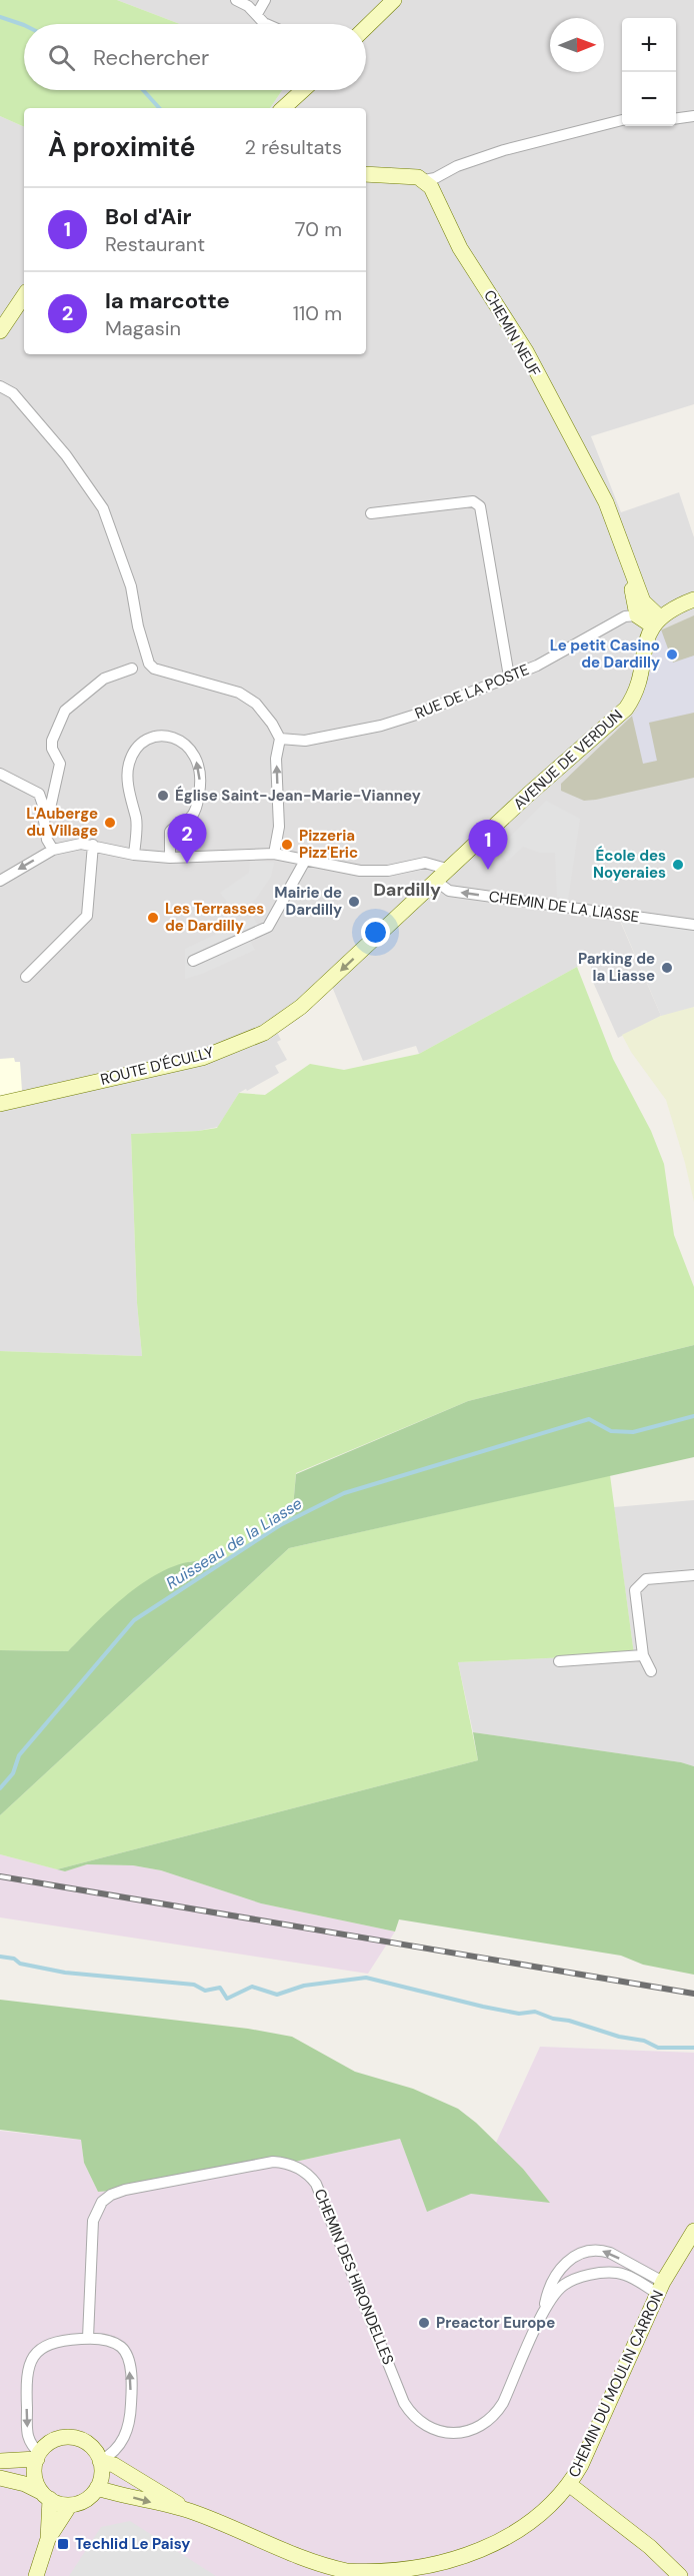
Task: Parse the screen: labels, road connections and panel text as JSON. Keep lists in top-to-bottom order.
{
  "streets": {
    "street": [
      "CHEMIN NEUF",
      "RUE DE LA POSTE",
      "AVENUE DE VERDUN",
      "CHEMIN DE LA LIASSE",
      "ROUTE D'ÉCULLY",
      "CHEMIN DES HIRONDELLES",
      "CHEMIN DU MOULIN CARRON"
    ]
  },
  "crossings": [
    ["CHEMIN NEUF", "RUE DE LA POSTE"],
    ["CHEMIN NEUF", "AVENUE DE VERDUN"],
    ["AVENUE DE VERDUN", "CHEMIN DE LA LIASSE"],
    ["AVENUE DE VERDUN", "ROUTE D'ÉCULLY"],
    ["CHEMIN DE LA LIASSE", "ROUTE D'ÉCULLY"],
    ["CHEMIN DES HIRONDELLES", "CHEMIN DU MOULIN CARRON"]
  ],
  "one_way": ["CHEMIN DE LA LIASSE"],
  "districts": ["Dardilly"],
  "water": ["Ruisseau de la Liasse"],
  "places": {
    "other": [
      "Le petit Casino de Dardilly",
      "Église Saint-Jean-Marie-Vianney",
      "L'Auberge du Village",
      "Pizzeria Pizz'Eric",
      "École des Noyeraies",
      "Mairie de Dardilly",
      "Les Terrasses de Dardilly",
      "Parking de la Liasse",
      "Preactor Europe"
    ],
    "transit": ["Techlid Le Paisy"]
  },
  "north": "right",
  "page": {
    "map_buttons": ["+", "−"],
    "search": "Rechercher",
    "heading": ["À proximité", "2 résultats"],
    "list": [
      {
        "mark": "1",
        "name": "Bol d'Air",
        "note": "Restaurant",
        "value": "70 m"
      },
      {
        "mark": "2",
        "name": "la marcotte",
        "note": "Magasin",
        "value": "110 m"
      }
    ],
    "pins": ["2", "1"]
  }
}
